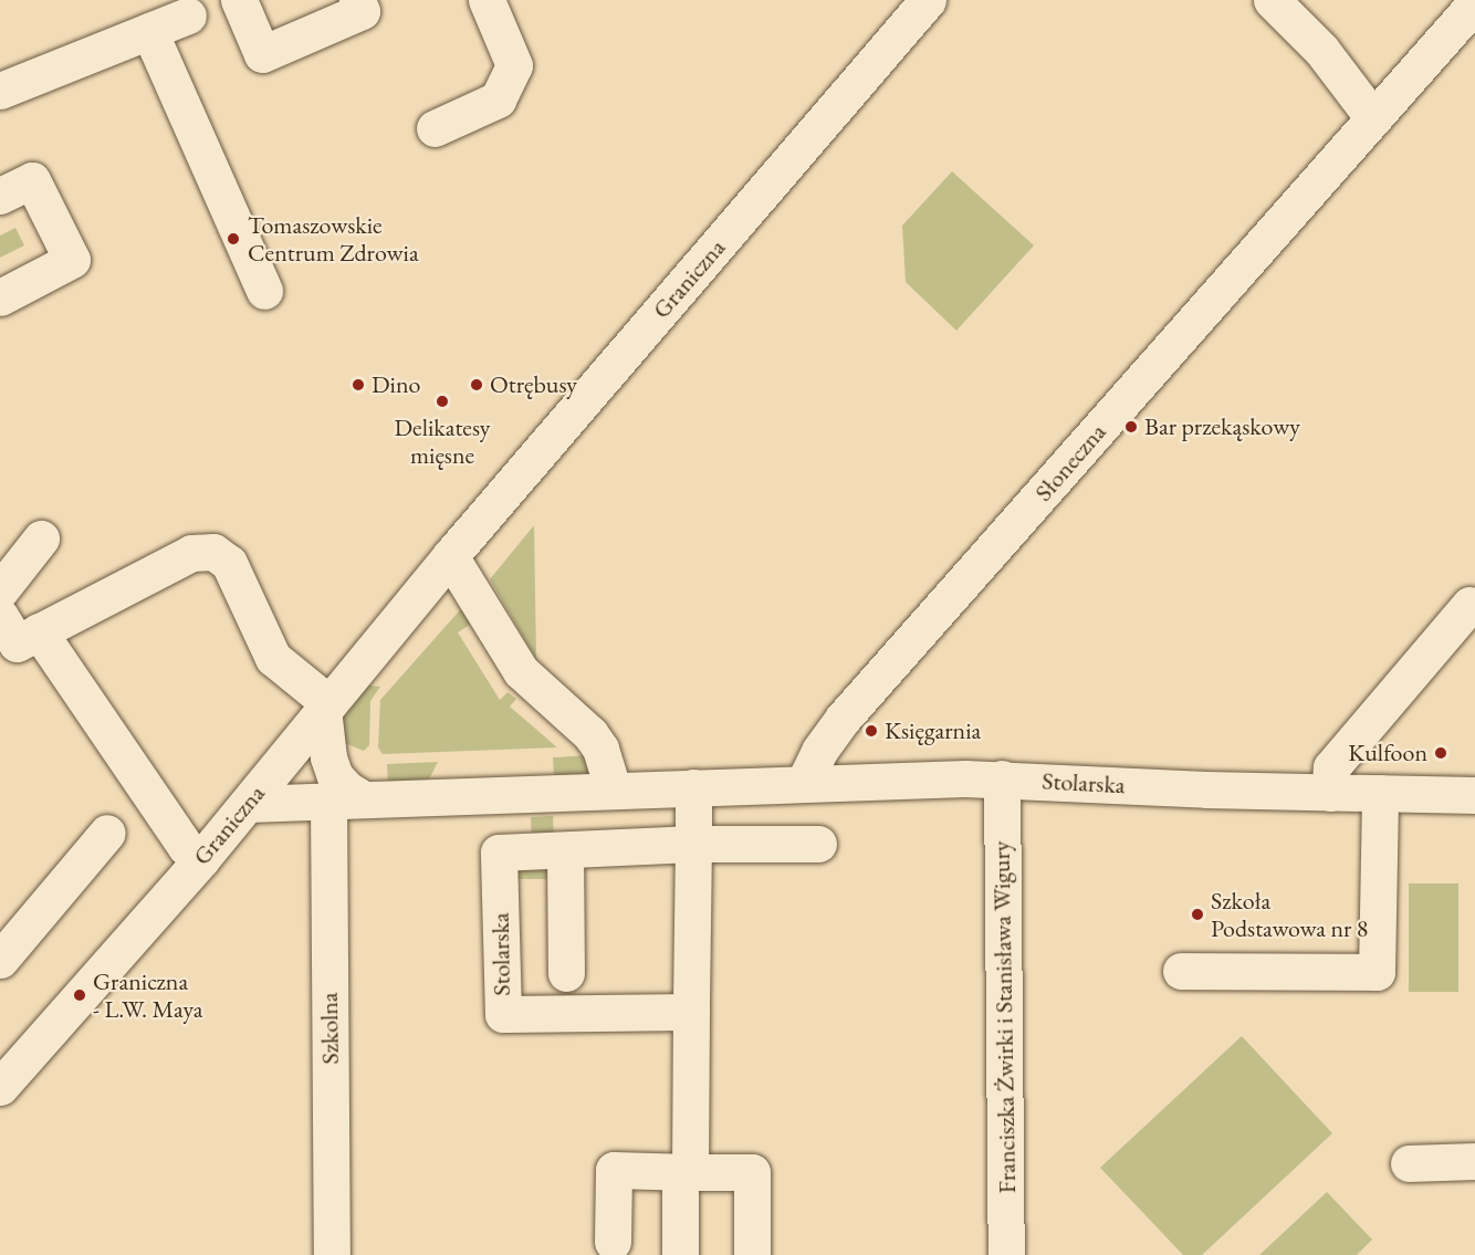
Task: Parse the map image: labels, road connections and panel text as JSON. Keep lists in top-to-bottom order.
{
  "streets": {
    "street": [
      "Graniczna",
      "Słoneczna",
      "Stolarska",
      "Franciszka Żwirki i Stanisława Wigury",
      "Szkolna"
    ]
  },
  "crossings": [
    ["Graniczna", "Stolarska"],
    ["Słoneczna", "Stolarska"],
    ["Stolarska", "Franciszka Żwirki i Stanisława Wigury"],
    ["Stolarska", "Szkolna"]
  ],
  "places": [
    "Tomaszowskie Centrum Zdrowia",
    "Dino",
    "Otrębusy",
    "Delikatesy mięsne",
    "Bar przekąskowy",
    "Księgarnia",
    "Kulfoon",
    "Szkoła Podstawowa nr 8",
    "Graniczna - L.W. Maya"
  ]
}
